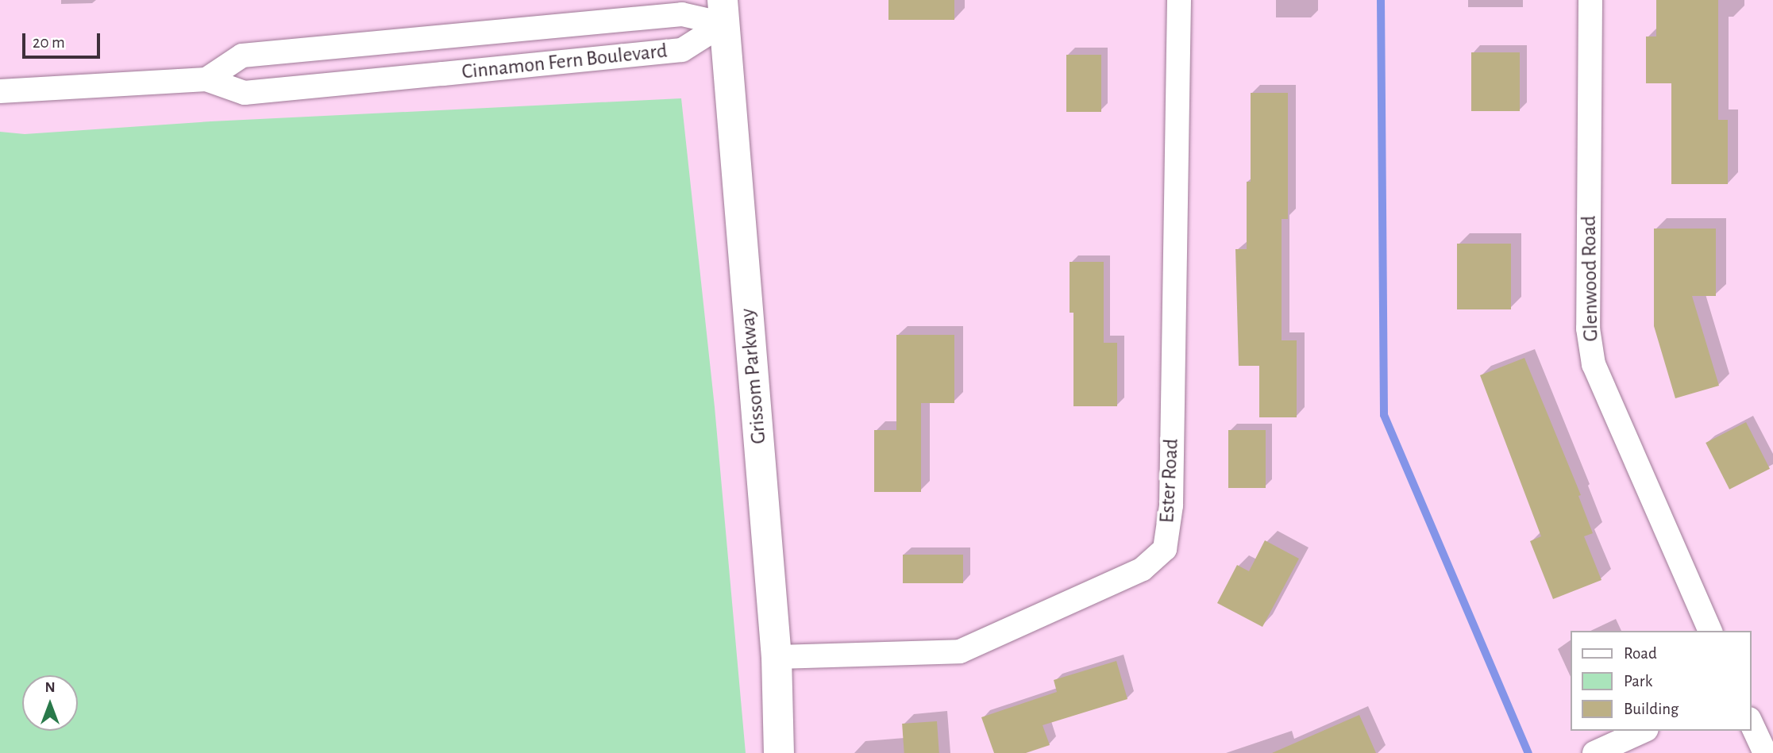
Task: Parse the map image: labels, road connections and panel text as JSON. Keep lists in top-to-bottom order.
{
  "streets": {
    "main road": ["Grissom Parkway"],
    "street": ["Cinnamon Fern Boulevard", "Glenwood Road", "Ester Road"]
  },
  "crossings": [
    ["Cinnamon Fern Boulevard", "Grissom Parkway"],
    ["Grissom Parkway", "Ester Road"]
  ],
  "legend": ["Road", "Park", "Building"],
  "scale_bar": "20 m",
  "north": "top"
}
